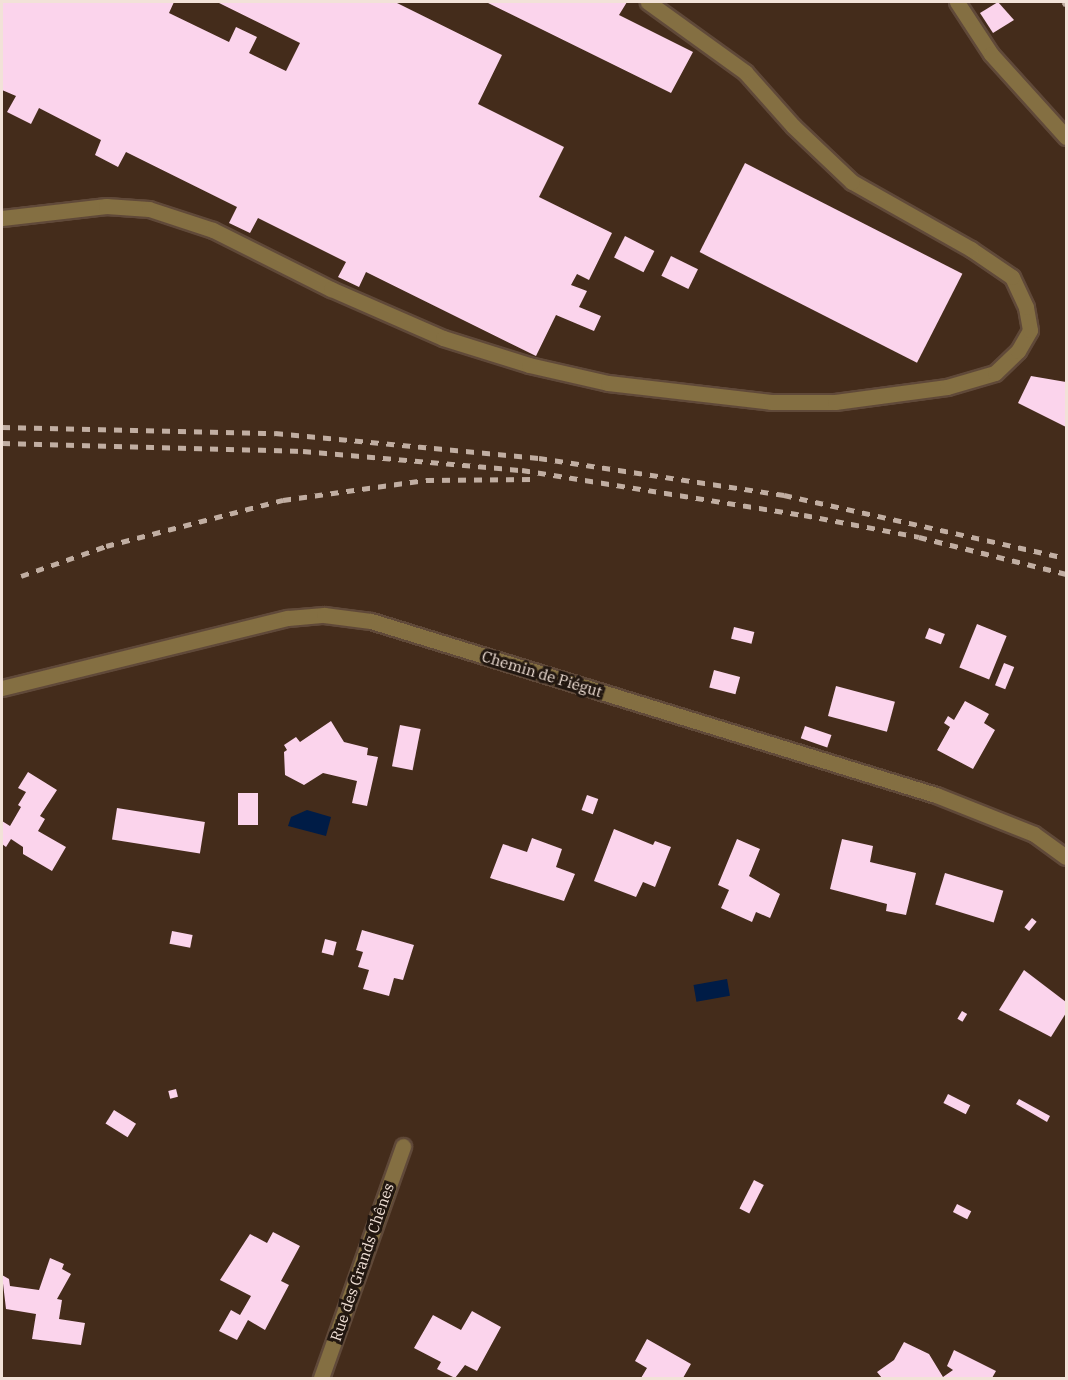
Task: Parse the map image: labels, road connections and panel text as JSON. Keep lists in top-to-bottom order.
{
  "streets": {
    "street": ["Chemin de Piégut", "Rue des Grands Chênes"]
  }
}
